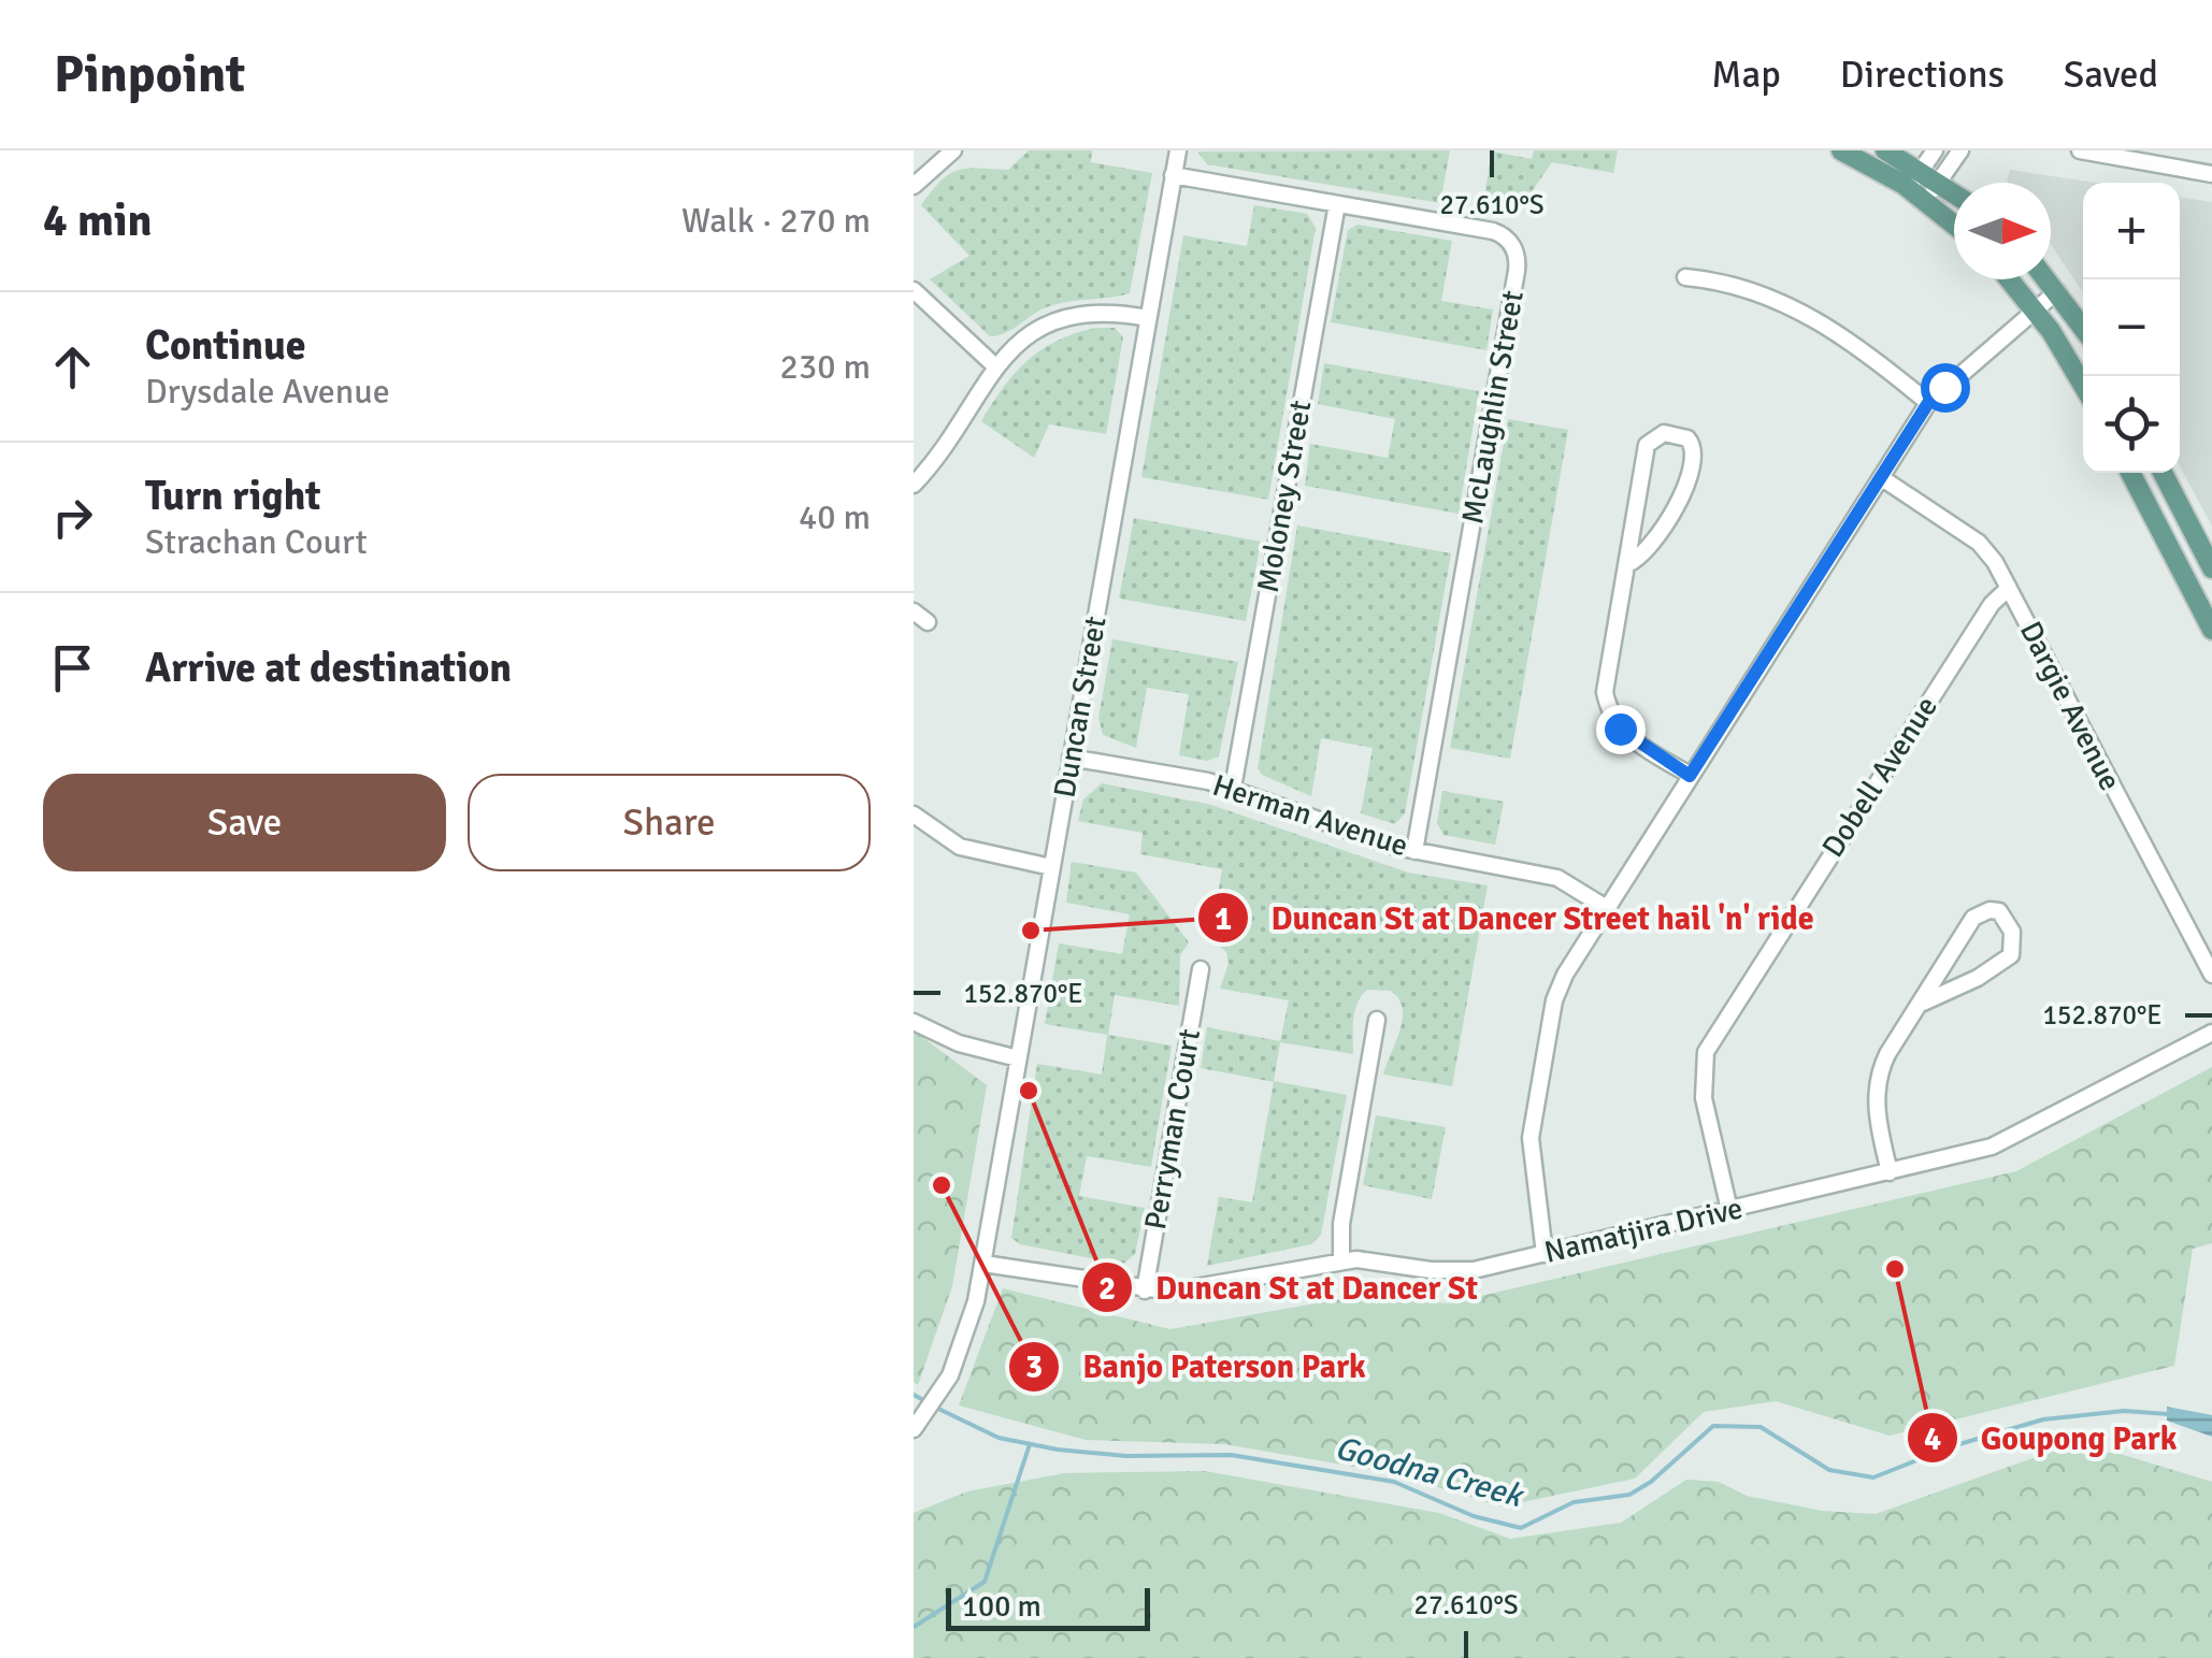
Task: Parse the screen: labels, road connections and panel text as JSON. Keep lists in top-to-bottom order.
{
  "streets": {
    "street": [
      "McLaughlin Street",
      "Moloney Street",
      "Dargie Avenue",
      "Duncan Street",
      "Dobell Avenue",
      "Herman Avenue",
      "Perryman Court",
      "Namatjira Drive"
    ]
  },
  "crossings": [
    ["McLaughlin Street", "Moloney Street"],
    ["McLaughlin Street", "Duncan Street"],
    ["McLaughlin Street", "Herman Avenue"],
    ["Moloney Street", "Herman Avenue"],
    ["Dargie Avenue", "Dobell Avenue"],
    ["Duncan Street", "Herman Avenue"],
    ["Duncan Street", "Namatjira Drive"],
    ["Dobell Avenue", "Namatjira Drive"],
    ["Perryman Court", "Namatjira Drive"]
  ],
  "water": ["Goodna Creek"],
  "places": [
    "Duncan St at Dancer Street hail 'n' ride",
    "Duncan St at Dancer St",
    "Banjo Paterson Park",
    "Goupong Park"
  ],
  "scale_bar": "100 m",
  "north": "right",
  "page": {
    "header": "Pinpoint",
    "nav": ["Map", "Directions", "Saved"],
    "heading": ["4 min", "Walk · 270 m"],
    "map_buttons": ["+", "−"],
    "list": [
      ["Continue", "Drysdale Avenue", "230 m"],
      ["Turn right", "Strachan Court", "40 m"],
      "Arrive at destination"
    ],
    "buttons": ["Save", "Share"],
    "scale": "100 m"
  },
  "coordinates": ["27.610°S", "152.870°E"]
}
